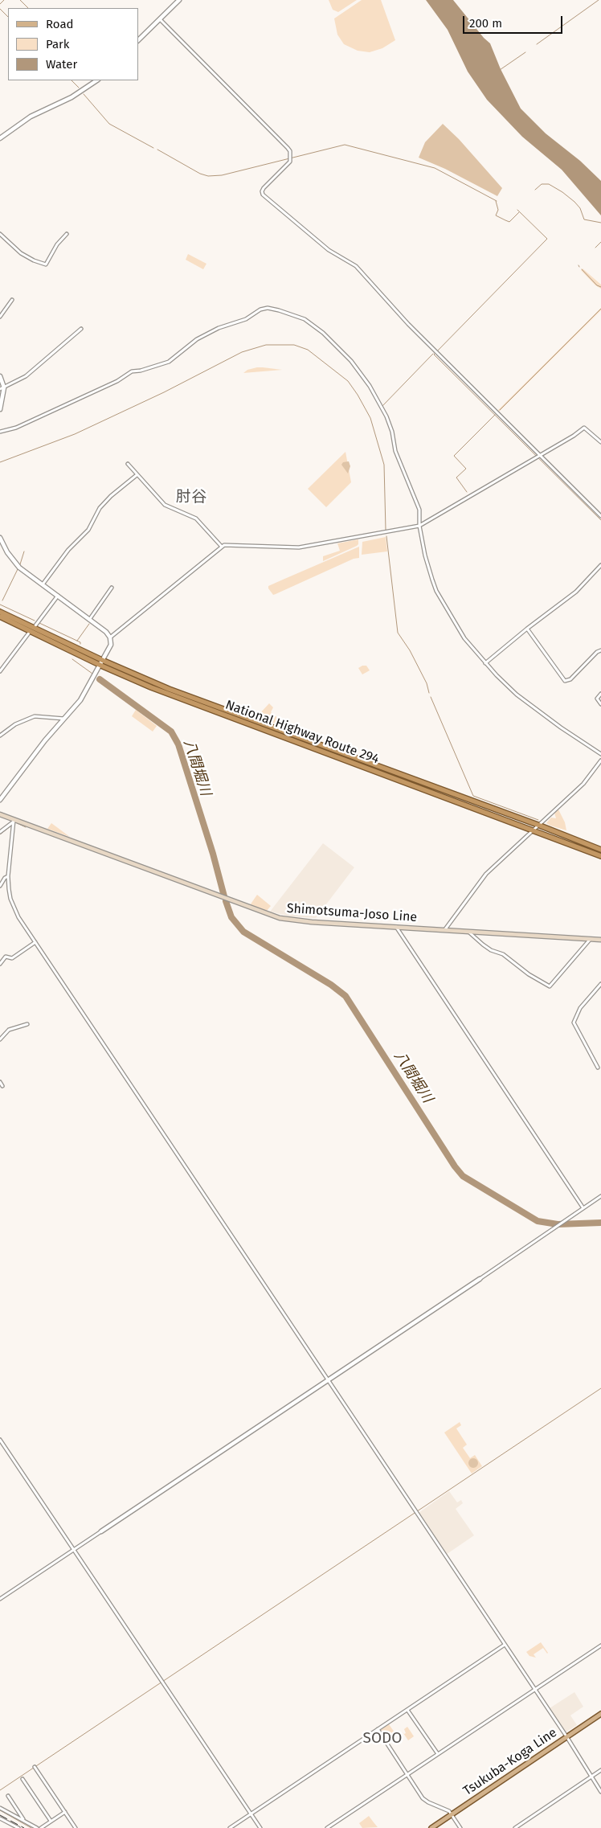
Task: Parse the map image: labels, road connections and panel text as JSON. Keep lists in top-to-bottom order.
{
  "streets": {
    "highway": ["National Highway Route 294"],
    "main road": ["Shimotsuma-Joso Line", "Tsukuba-Koga Line"]
  },
  "districts": ["肘谷", "SODO"],
  "water": ["八間堀川"],
  "legend": ["Road", "Park", "Water"],
  "scale_bar": "200 m"
}
